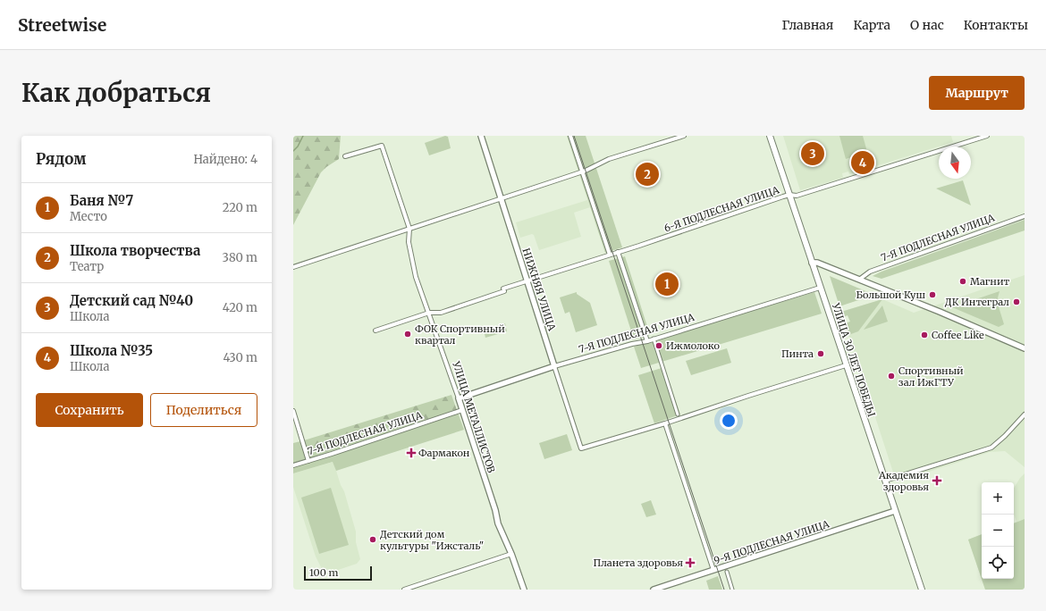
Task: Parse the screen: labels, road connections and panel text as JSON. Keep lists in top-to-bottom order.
{
  "streets": {
    "main road": ["УЛИЦА 30 ЛЕТ ПОБЕДЫ"],
    "street": [
      "6-Я ПОДЛЕСНАЯ УЛИЦА",
      "7-Я ПОДЛЕСНАЯ УЛИЦА",
      "НИЖНЯЯ УЛИЦА",
      "УЛИЦА МЕТАЛЛИСТОВ",
      "9-Я ПОДЛЕСНАЯ УЛИЦА"
    ]
  },
  "crossings": [
    ["6-Я ПОДЛЕСНАЯ УЛИЦА", "НИЖНЯЯ УЛИЦА"],
    ["6-Я ПОДЛЕСНАЯ УЛИЦА", "УЛИЦА 30 ЛЕТ ПОБЕДЫ"],
    ["6-Я ПОДЛЕСНАЯ УЛИЦА", "УЛИЦА МЕТАЛЛИСТОВ"],
    ["7-Я ПОДЛЕСНАЯ УЛИЦА", "НИЖНЯЯ УЛИЦА"],
    ["7-Я ПОДЛЕСНАЯ УЛИЦА", "УЛИЦА 30 ЛЕТ ПОБЕДЫ"],
    ["7-Я ПОДЛЕСНАЯ УЛИЦА", "УЛИЦА МЕТАЛЛИСТОВ"],
    ["УЛИЦА 30 ЛЕТ ПОБЕДЫ", "9-Я ПОДЛЕСНАЯ УЛИЦА"]
  ],
  "places": {
    "other": [
      "Магнит",
      "Большой Куш",
      "ДК Интеграл",
      "ФОК Спортивный квартал",
      "Coffee Like",
      "Ижмолоко",
      "Пинта",
      "Спортивный зал ИжГТУ",
      "Детский дом культуры \"Ижсталь\""
    ],
    "health": ["Фармакон", "Академия здоровья", "Планета здоровья"]
  },
  "scale_bar": "100 m",
  "north": "bottom",
  "page": {
    "header": "Streetwise",
    "nav": [
      "Главная",
      "Карта",
      "О нас",
      "Контакты"
    ],
    "buttons": [
      "Маршрут",
      ["Сохранить", "Поделиться"]
    ],
    "title": "Как добраться",
    "heading": ["Рядом", "Найдено: 4"],
    "pins": [
      "3",
      "4",
      "2",
      "1"
    ],
    "list": [
      {
        "mark": "1",
        "name": "Баня №7",
        "note": "Место",
        "value": "220 m"
      },
      {
        "mark": "2",
        "name": "Школа творчества",
        "note": "Театр",
        "value": "380 m"
      },
      {
        "mark": "3",
        "name": "Детский сад №40",
        "note": "Школа",
        "value": "420 m"
      },
      {
        "mark": "4",
        "name": "Школа №35",
        "note": "Школа",
        "value": "430 m"
      }
    ],
    "map_buttons": ["+", "−"],
    "scale": "100 m"
  }
}
